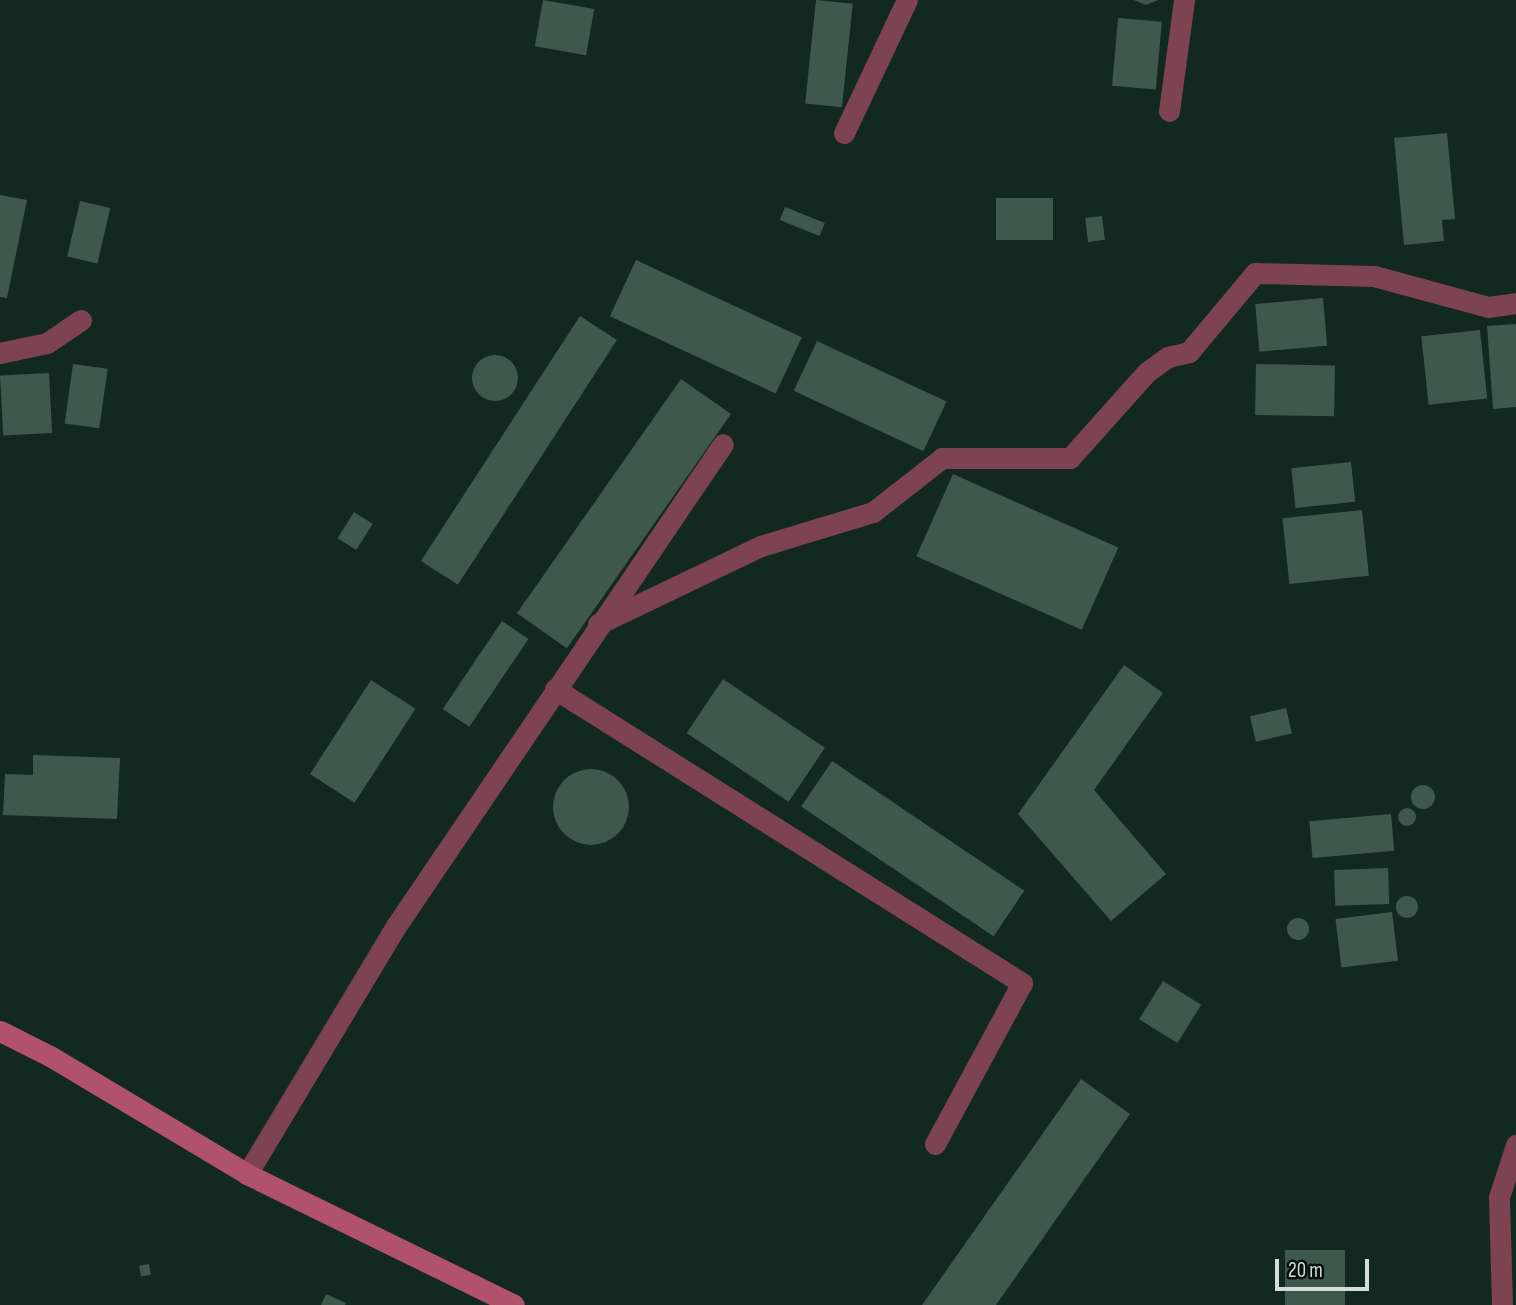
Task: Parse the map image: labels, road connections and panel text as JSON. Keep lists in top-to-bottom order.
{
  "scale_bar": "20 m"
}
